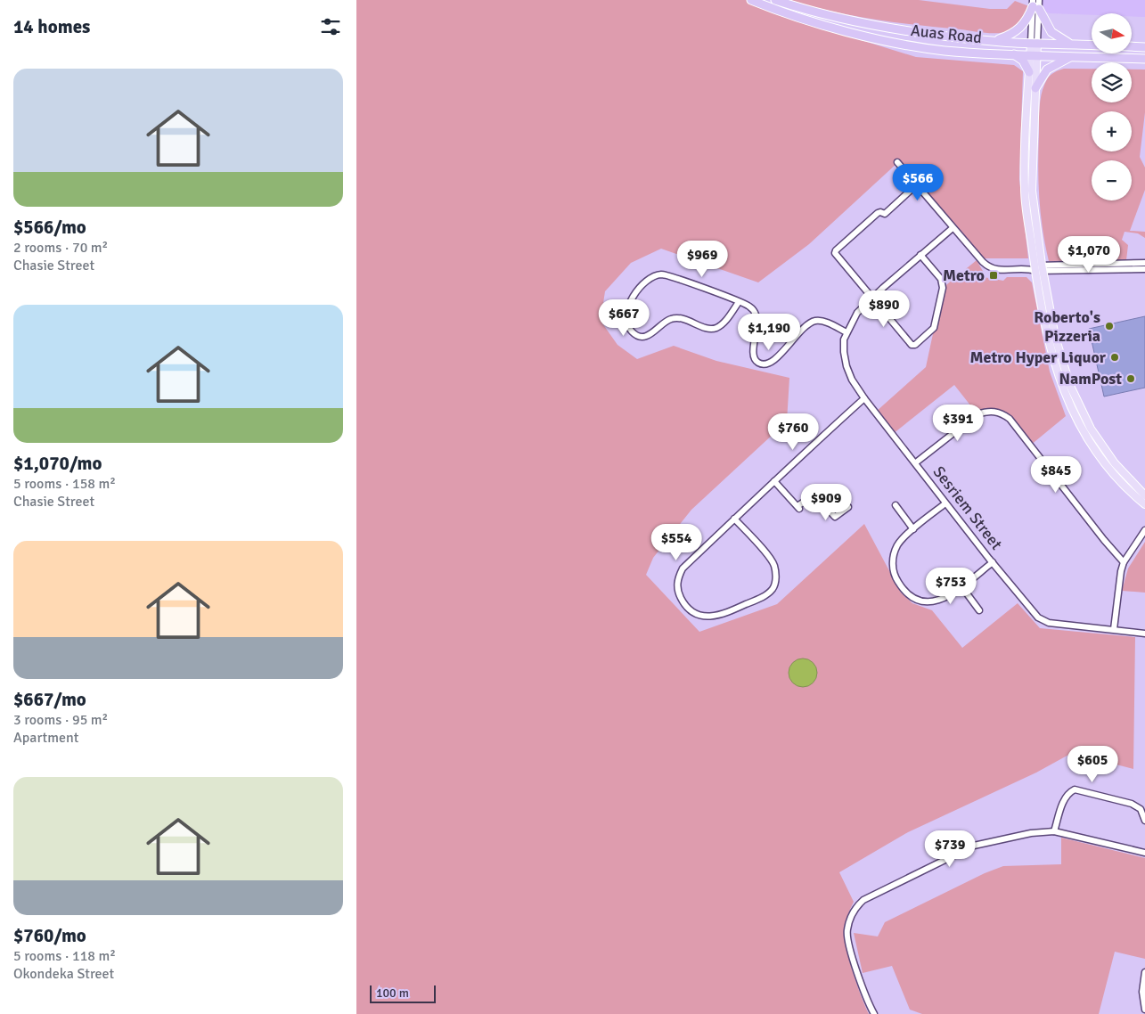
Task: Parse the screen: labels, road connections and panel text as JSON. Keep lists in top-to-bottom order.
{
  "streets": {
    "highway": ["Auas Road"],
    "street": ["Sesriem Street"]
  },
  "places": {
    "transit": ["Metro"],
    "other": ["Roberto's Pizzeria", "Metro Hyper Liquor", "NamPost"]
  },
  "scale_bar": "100 m",
  "north": "right",
  "page": {
    "heading": "14 homes",
    "map_buttons": ["+", "−"],
    "list": [
      {
        "name": "$566/mo",
        "note": "2 rooms · 70 m² · Chasie Street"
      },
      {
        "name": "$1,070/mo",
        "note": "5 rooms · 158 m² · Chasie Street"
      },
      {
        "name": "$667/mo",
        "note": "3 rooms · 95 m² · Apartment"
      },
      {
        "name": "$760/mo",
        "note": "5 rooms · 118 m² · Okondeka Street"
      }
    ],
    "price": [
      "$566",
      "$1,070",
      "$969",
      "$890",
      "$667",
      "$1,190",
      "$391",
      "$760",
      "$845",
      "$909",
      "$554",
      "$753",
      "$605",
      "$739"
    ],
    "scale": "100 m"
  }
}
